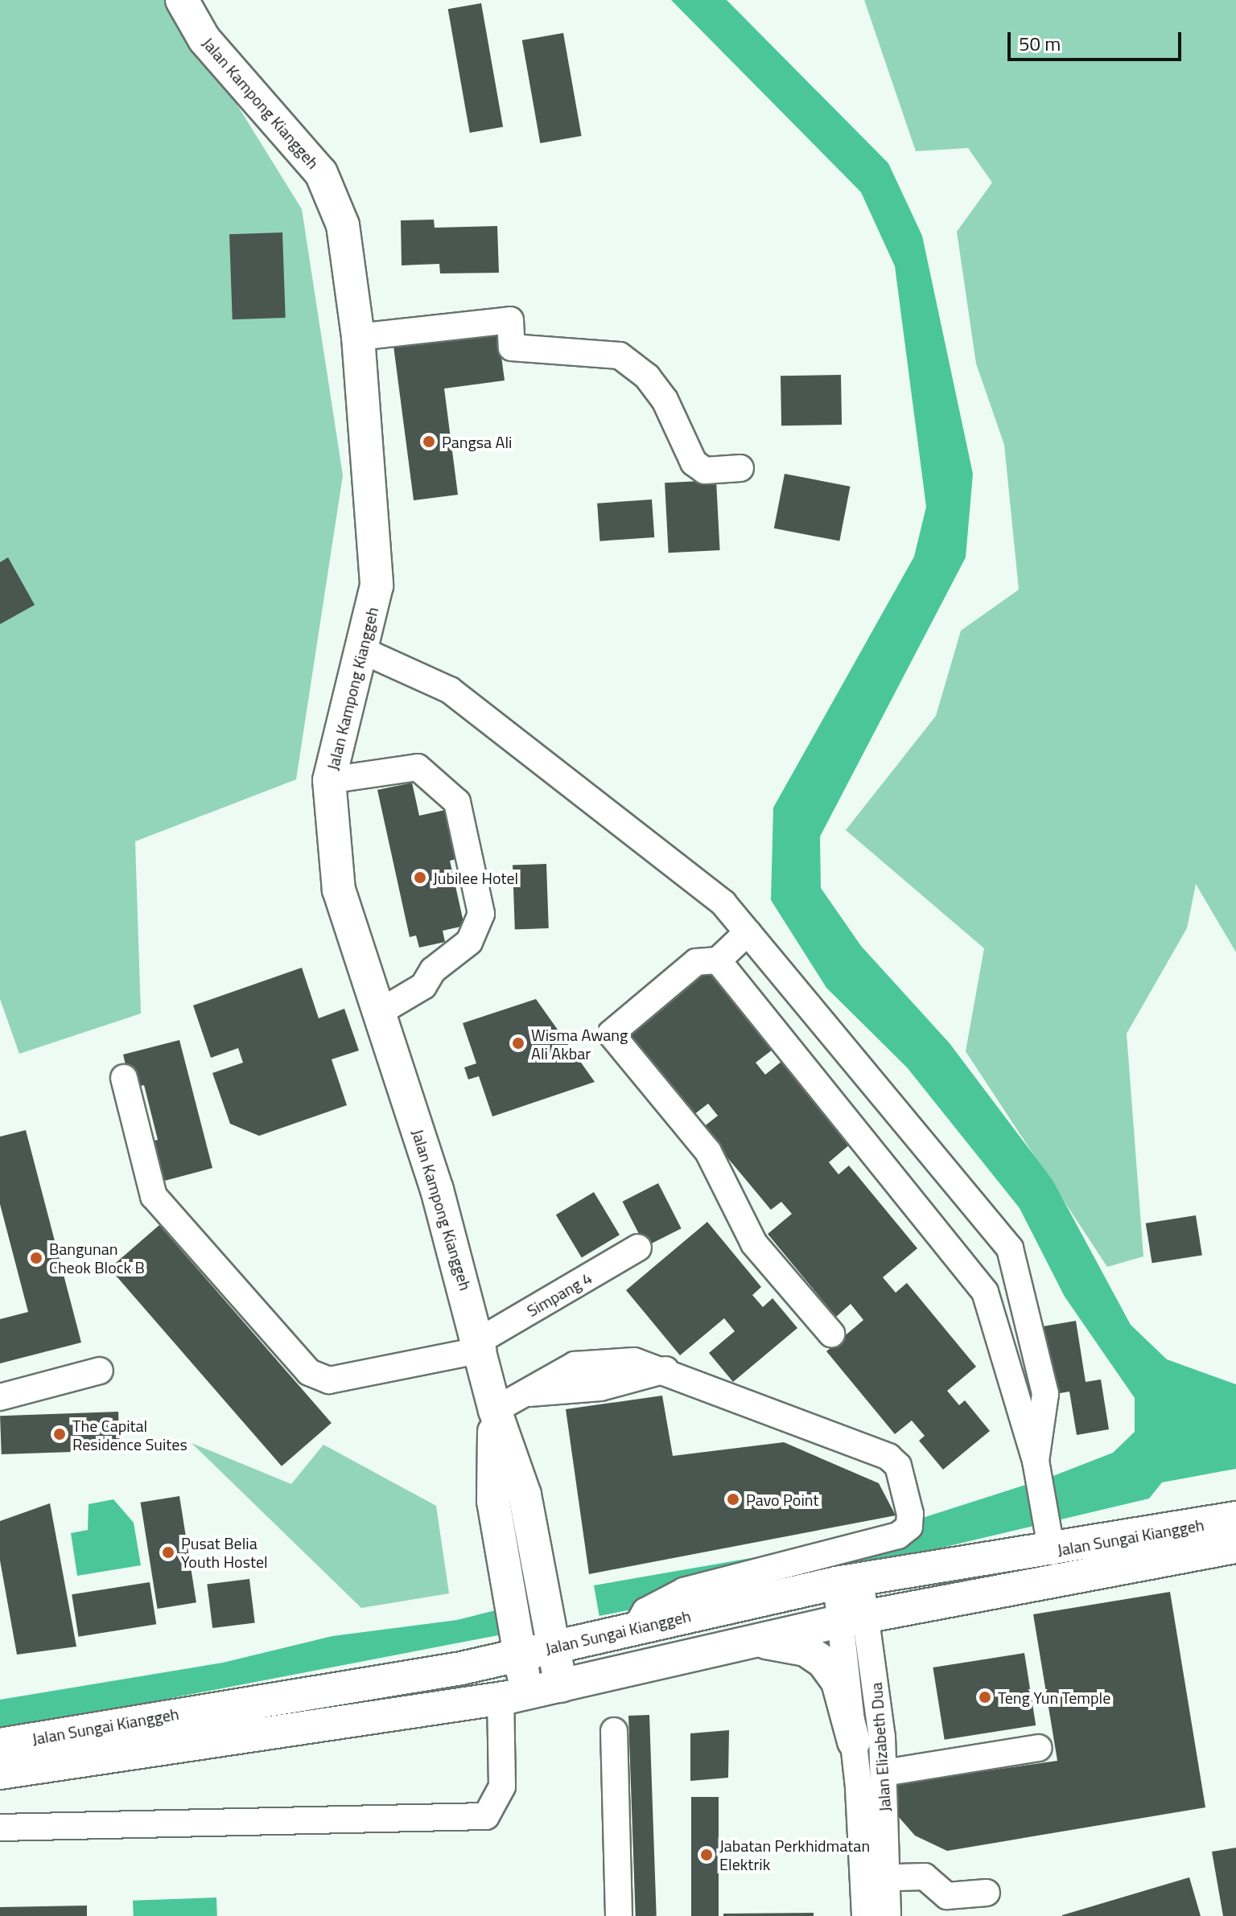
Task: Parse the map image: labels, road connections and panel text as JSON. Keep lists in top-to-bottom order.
{
  "streets": {
    "main road": ["Jalan Kampong Kianggeh", "Jalan Sungai Kianggeh"],
    "street": ["Simpang 4", "Jalan Elizabeth Dua"]
  },
  "crossings": [
    ["Jalan Kampong Kianggeh", "Simpang 4"],
    ["Jalan Kampong Kianggeh", "Jalan Sungai Kianggeh"],
    ["Jalan Sungai Kianggeh", "Jalan Elizabeth Dua"]
  ],
  "places": [
    "Pangsa Ali",
    "Jubilee Hotel",
    "Wisma Awang Ali Akbar",
    "Bangunan Cheok Block B",
    "The Capital Residence Suites",
    "Pavo Point",
    "Pusat Belia Youth Hostel",
    "Teng Yun Temple",
    "Jabatan Perkhidmatan Elektrik"
  ],
  "scale_bar": "50 m"
}
